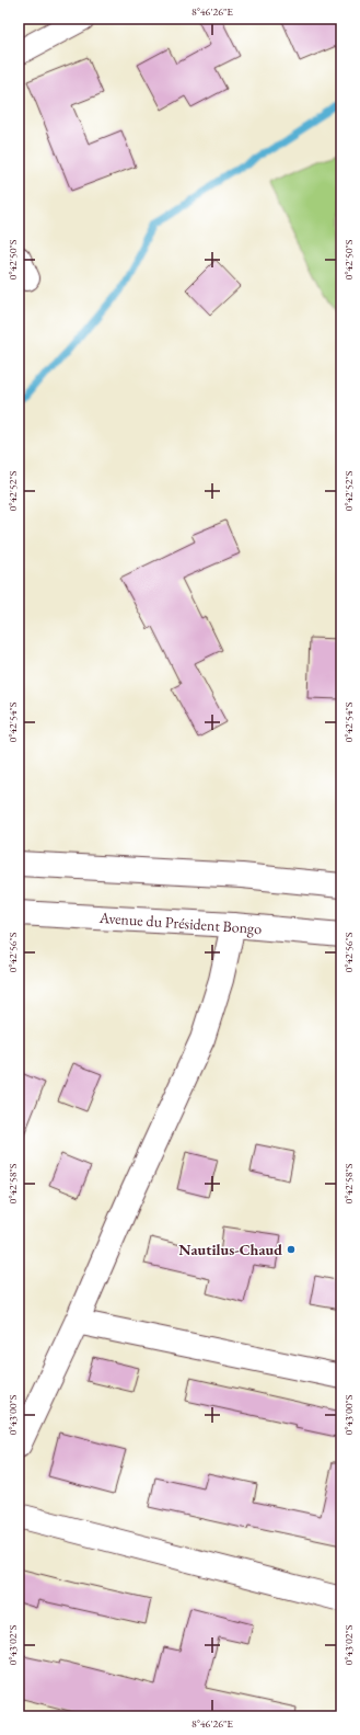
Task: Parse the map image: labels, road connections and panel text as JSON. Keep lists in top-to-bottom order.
{
  "streets": {
    "street": ["Avenue du Président Bongo"]
  },
  "places": ["Nautilus-Chaud"],
  "coordinates": [
    "8°46'26\"E",
    "0°42'50\"S",
    "0°42'52\"S",
    "0°42'54\"S",
    "0°42'56\"S",
    "0°42'58\"S",
    "0°43'00\"S",
    "0°43'02\"S"
  ]
}
